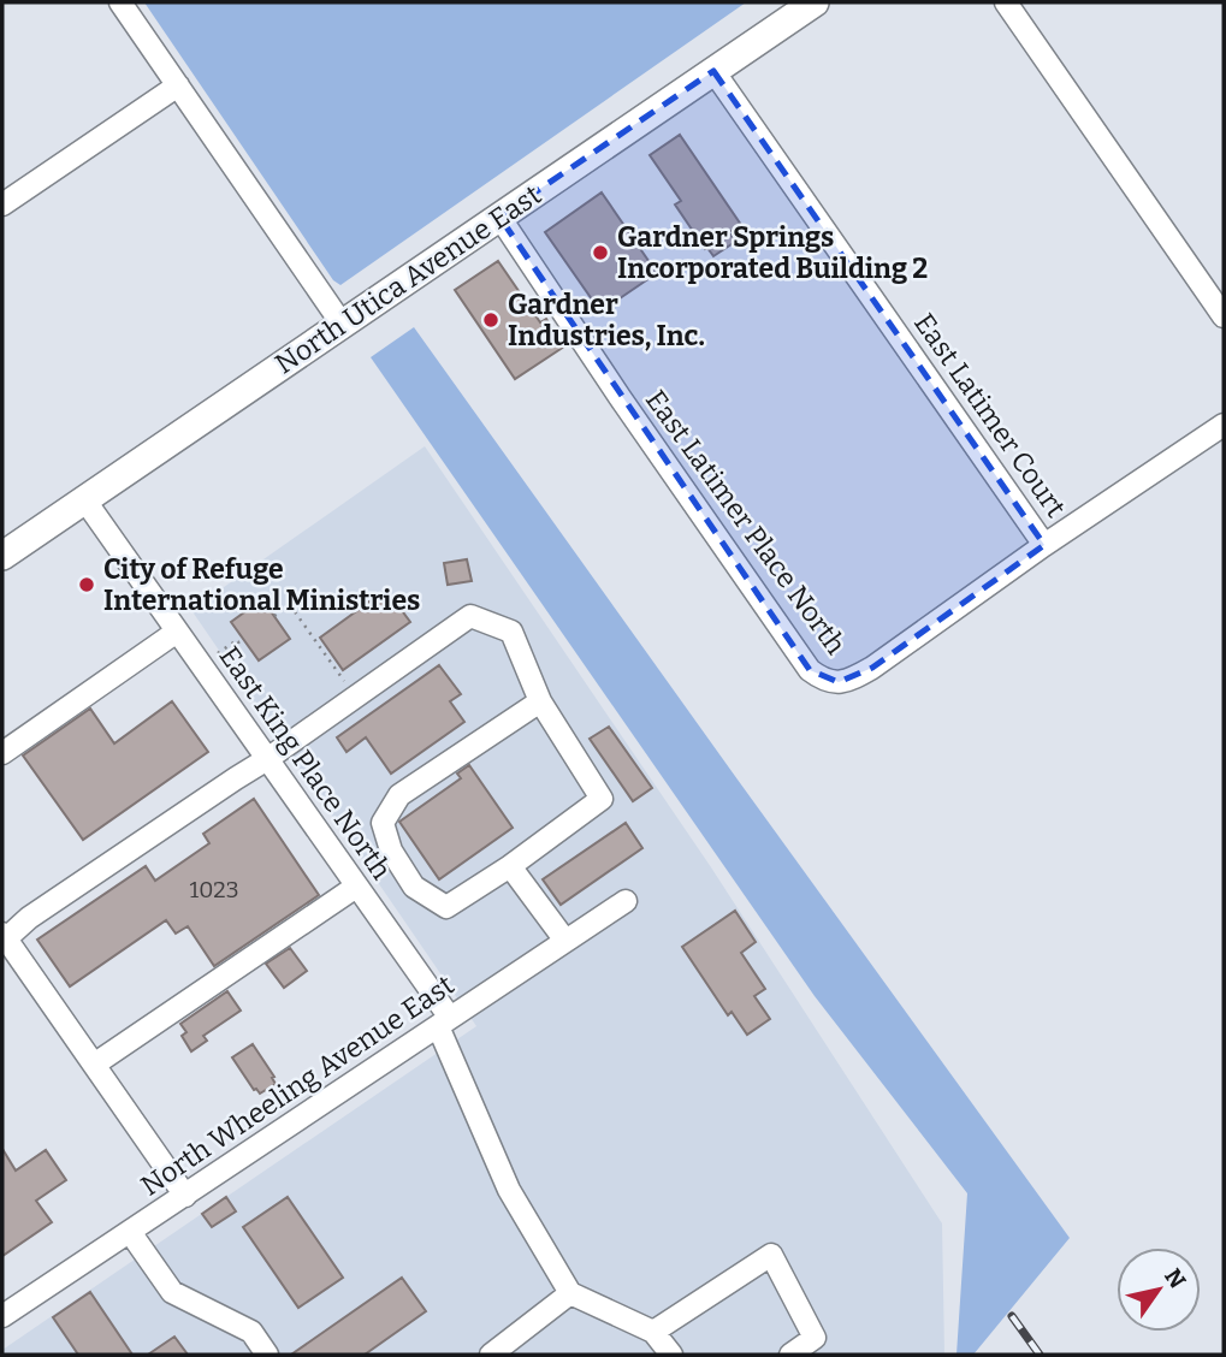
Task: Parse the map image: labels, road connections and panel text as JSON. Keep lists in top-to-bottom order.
{
  "streets": {
    "main road": ["North Utica Avenue East"],
    "street": [
      "East Latimer Court",
      "East Latimer Place North",
      "East King Place North",
      "North Wheeling Avenue East"
    ]
  },
  "crossings": [
    ["North Utica Avenue East", "East Latimer Court"],
    ["North Utica Avenue East", "East Latimer Place North"],
    ["North Utica Avenue East", "East King Place North"],
    ["East Latimer Court", "East Latimer Place North"],
    ["East King Place North", "North Wheeling Avenue East"]
  ],
  "places": ["Gardner Springs Incorporated Building 2", "Gardner Industries, Inc.", "City of Refuge International Ministries"],
  "house_numbers": ["1023"],
  "north": "top right"
}
